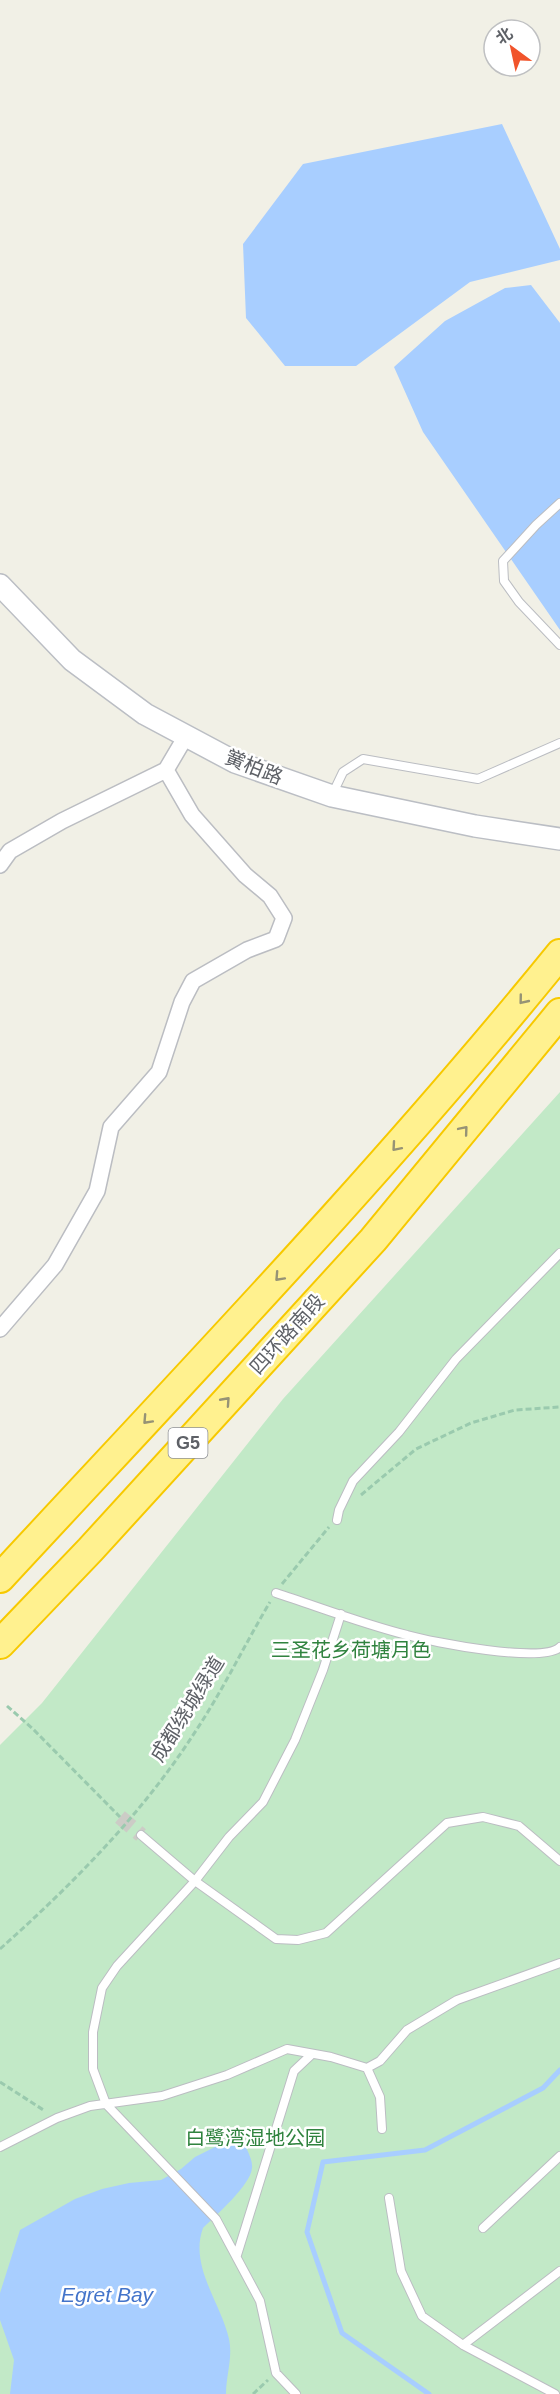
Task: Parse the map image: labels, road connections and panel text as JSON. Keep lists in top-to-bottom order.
{
  "streets": {
    "highway": ["四环路南段", "G5"],
    "street": ["黉柏路"],
    "path": ["成都绕城绿道"]
  },
  "water": ["Egret Bay"],
  "parks": ["三圣花乡荷塘月色", "白鹭湾湿地公园"],
  "north": "top left"
}
